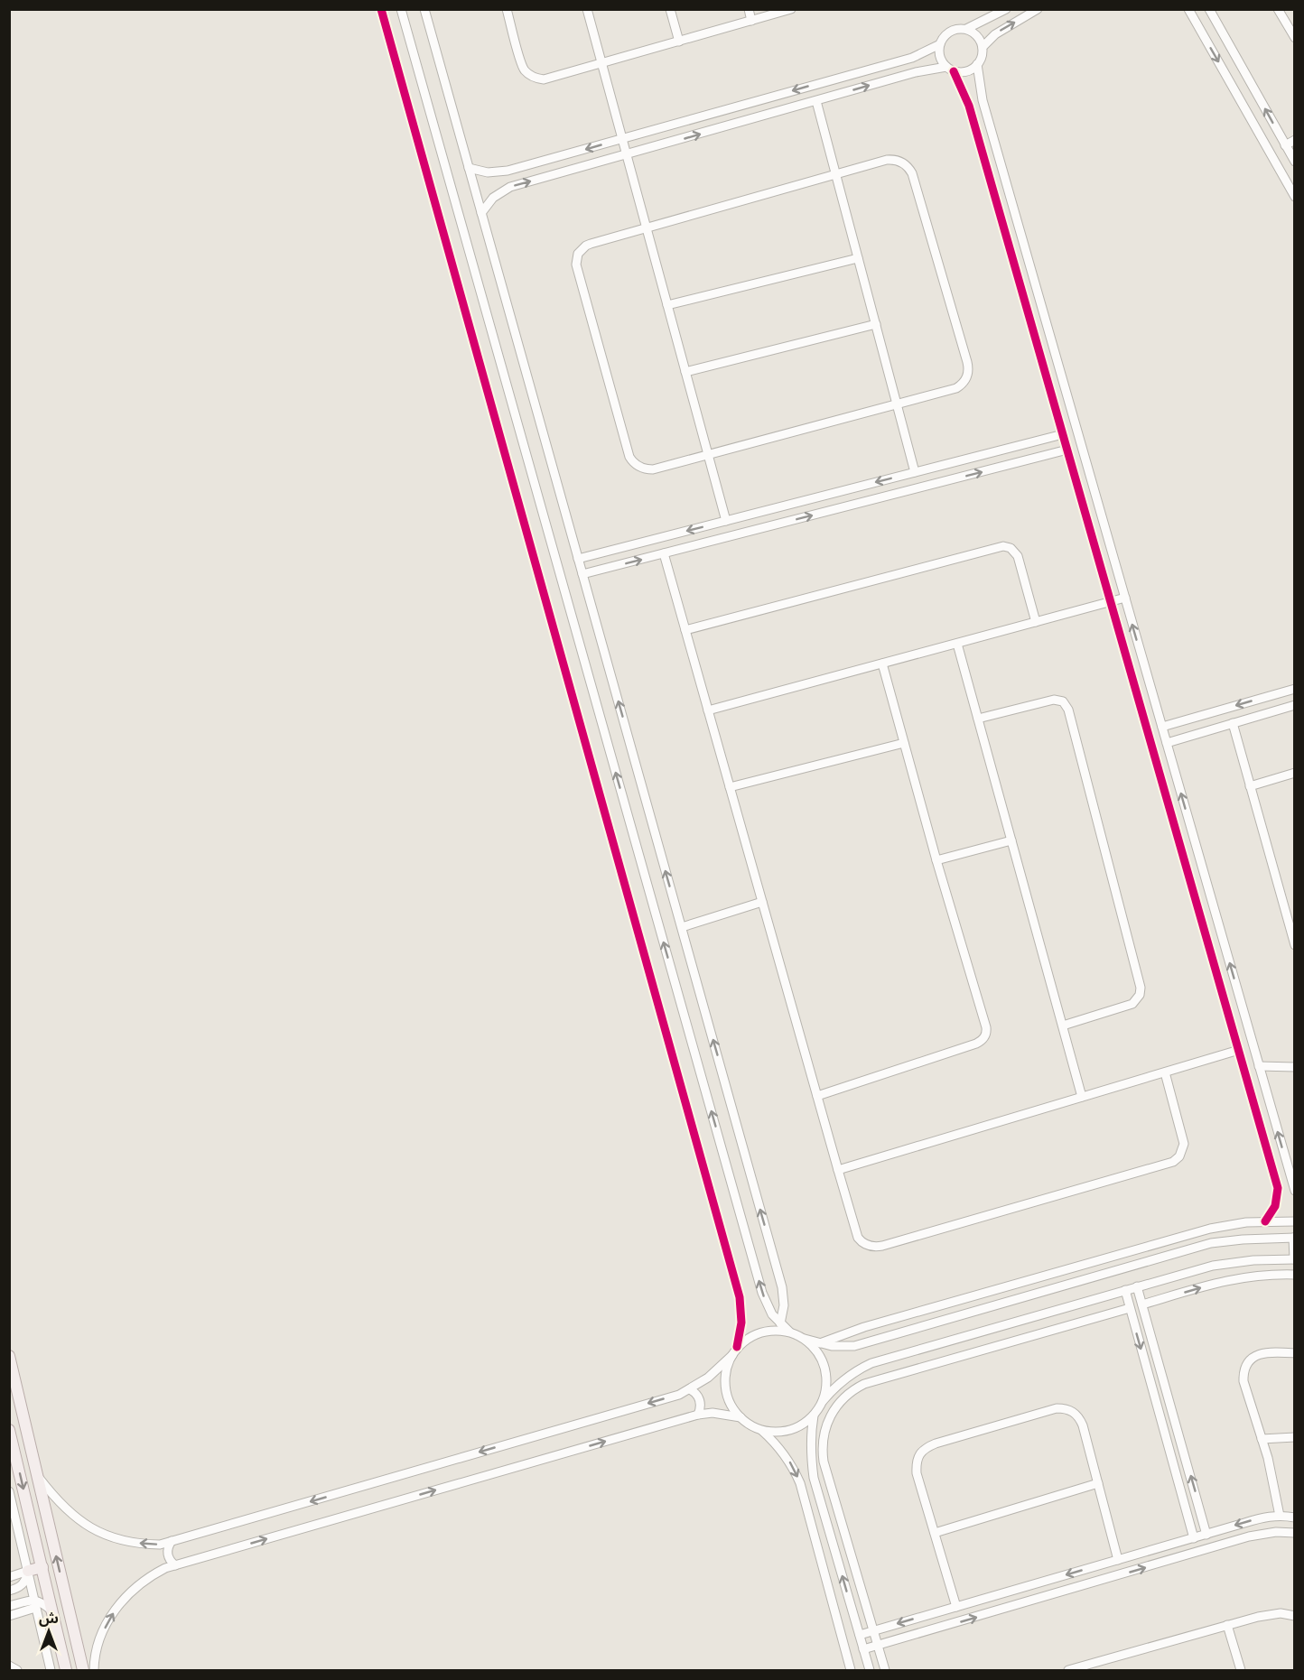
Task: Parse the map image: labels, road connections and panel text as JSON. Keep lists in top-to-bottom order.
{
  "north": "top"
}
